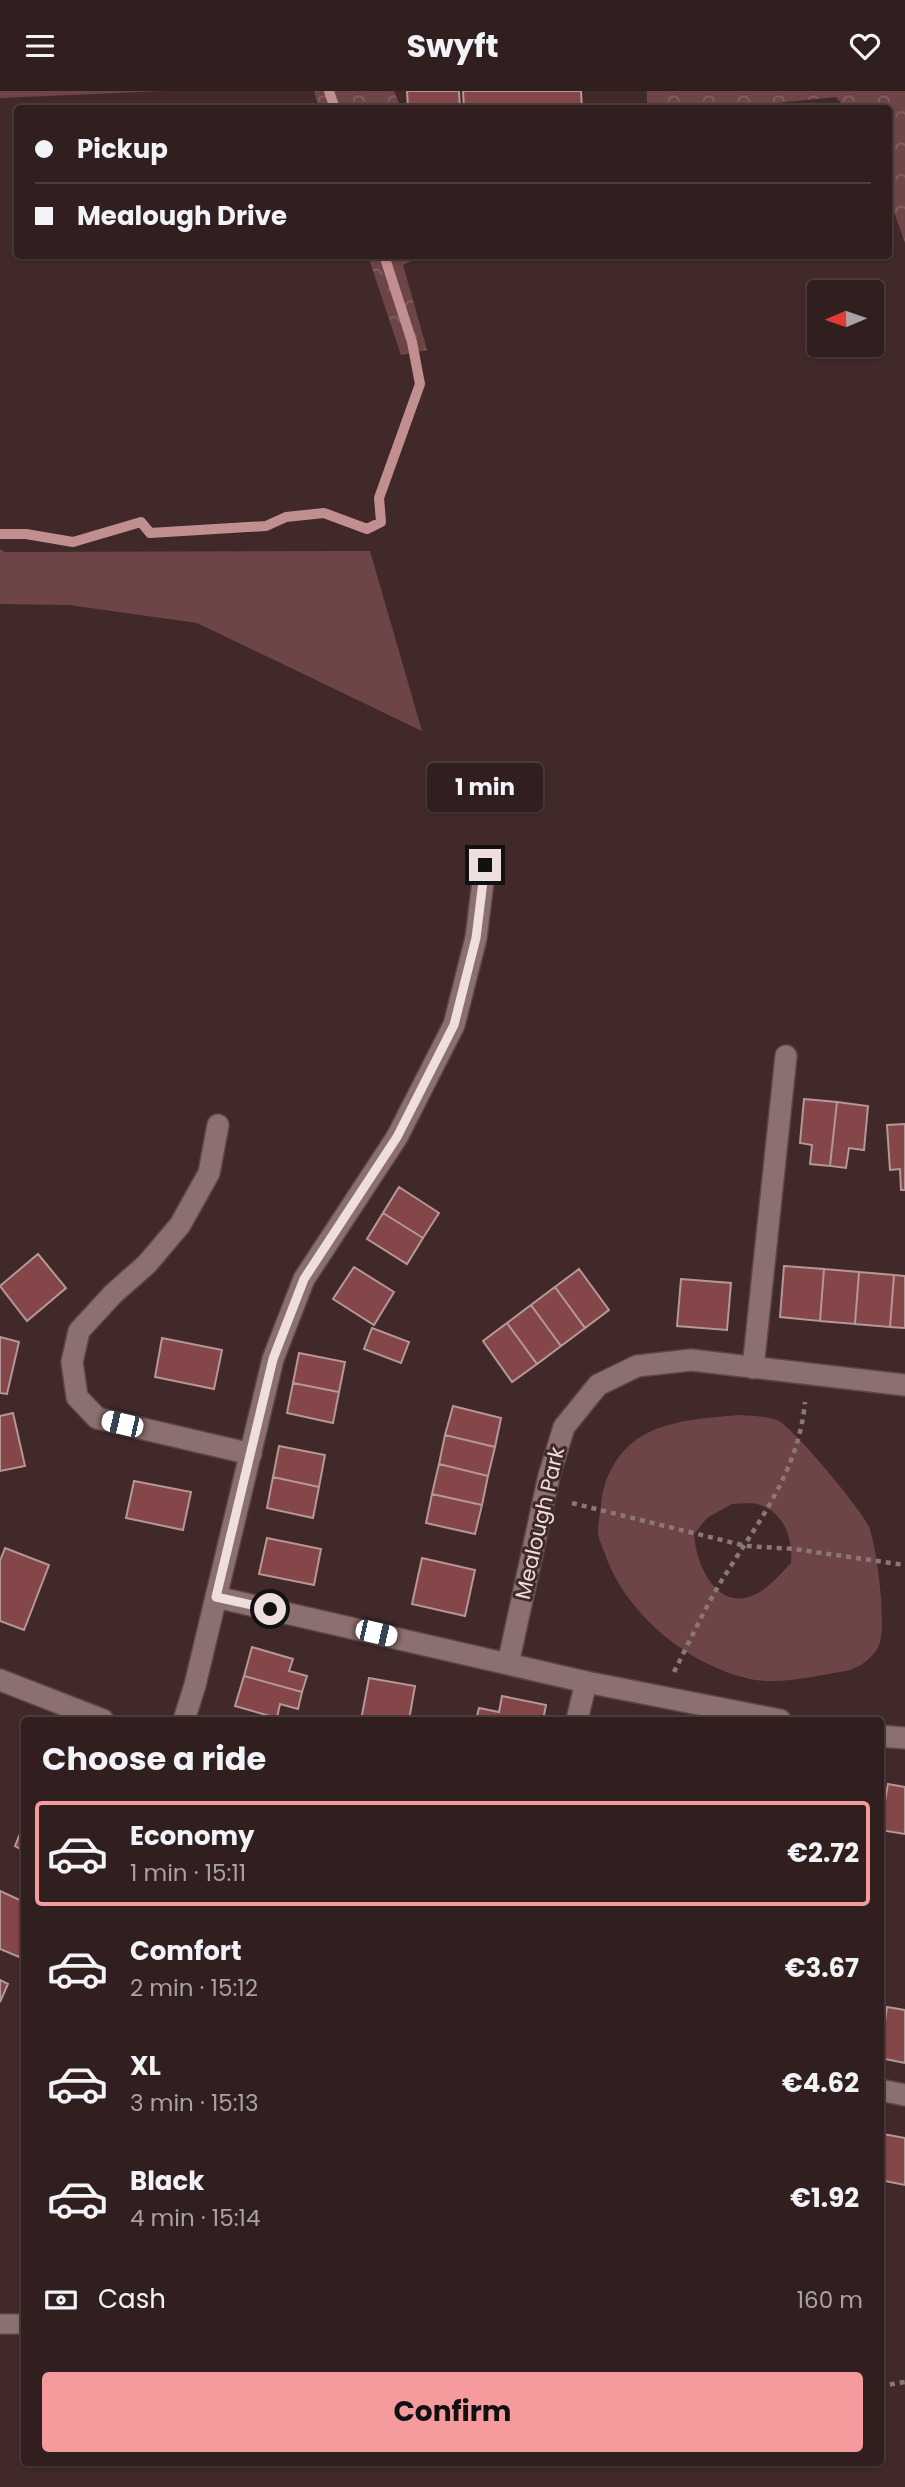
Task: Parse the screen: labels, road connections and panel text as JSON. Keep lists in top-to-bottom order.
{
  "streets": {
    "street": ["Mealough Park"]
  },
  "north": "left",
  "page": {
    "header": "Swyft",
    "banner": ["Pickup", "Mealough Drive"],
    "bubble": "1 min",
    "heading": "Choose a ride",
    "list": [
      {
        "name": "Economy",
        "note": "1 min · 15:11",
        "value": "€2.72"
      },
      {
        "name": "Comfort",
        "note": "2 min · 15:12",
        "value": "€3.67"
      },
      {
        "name": "XL",
        "note": "3 min · 15:13",
        "value": "€4.62"
      },
      {
        "name": "Black",
        "note": "4 min · 15:14",
        "value": "€1.92"
      }
    ],
    "pay": ["Cash", "160 m"],
    "buttons": "Confirm"
  }
}
